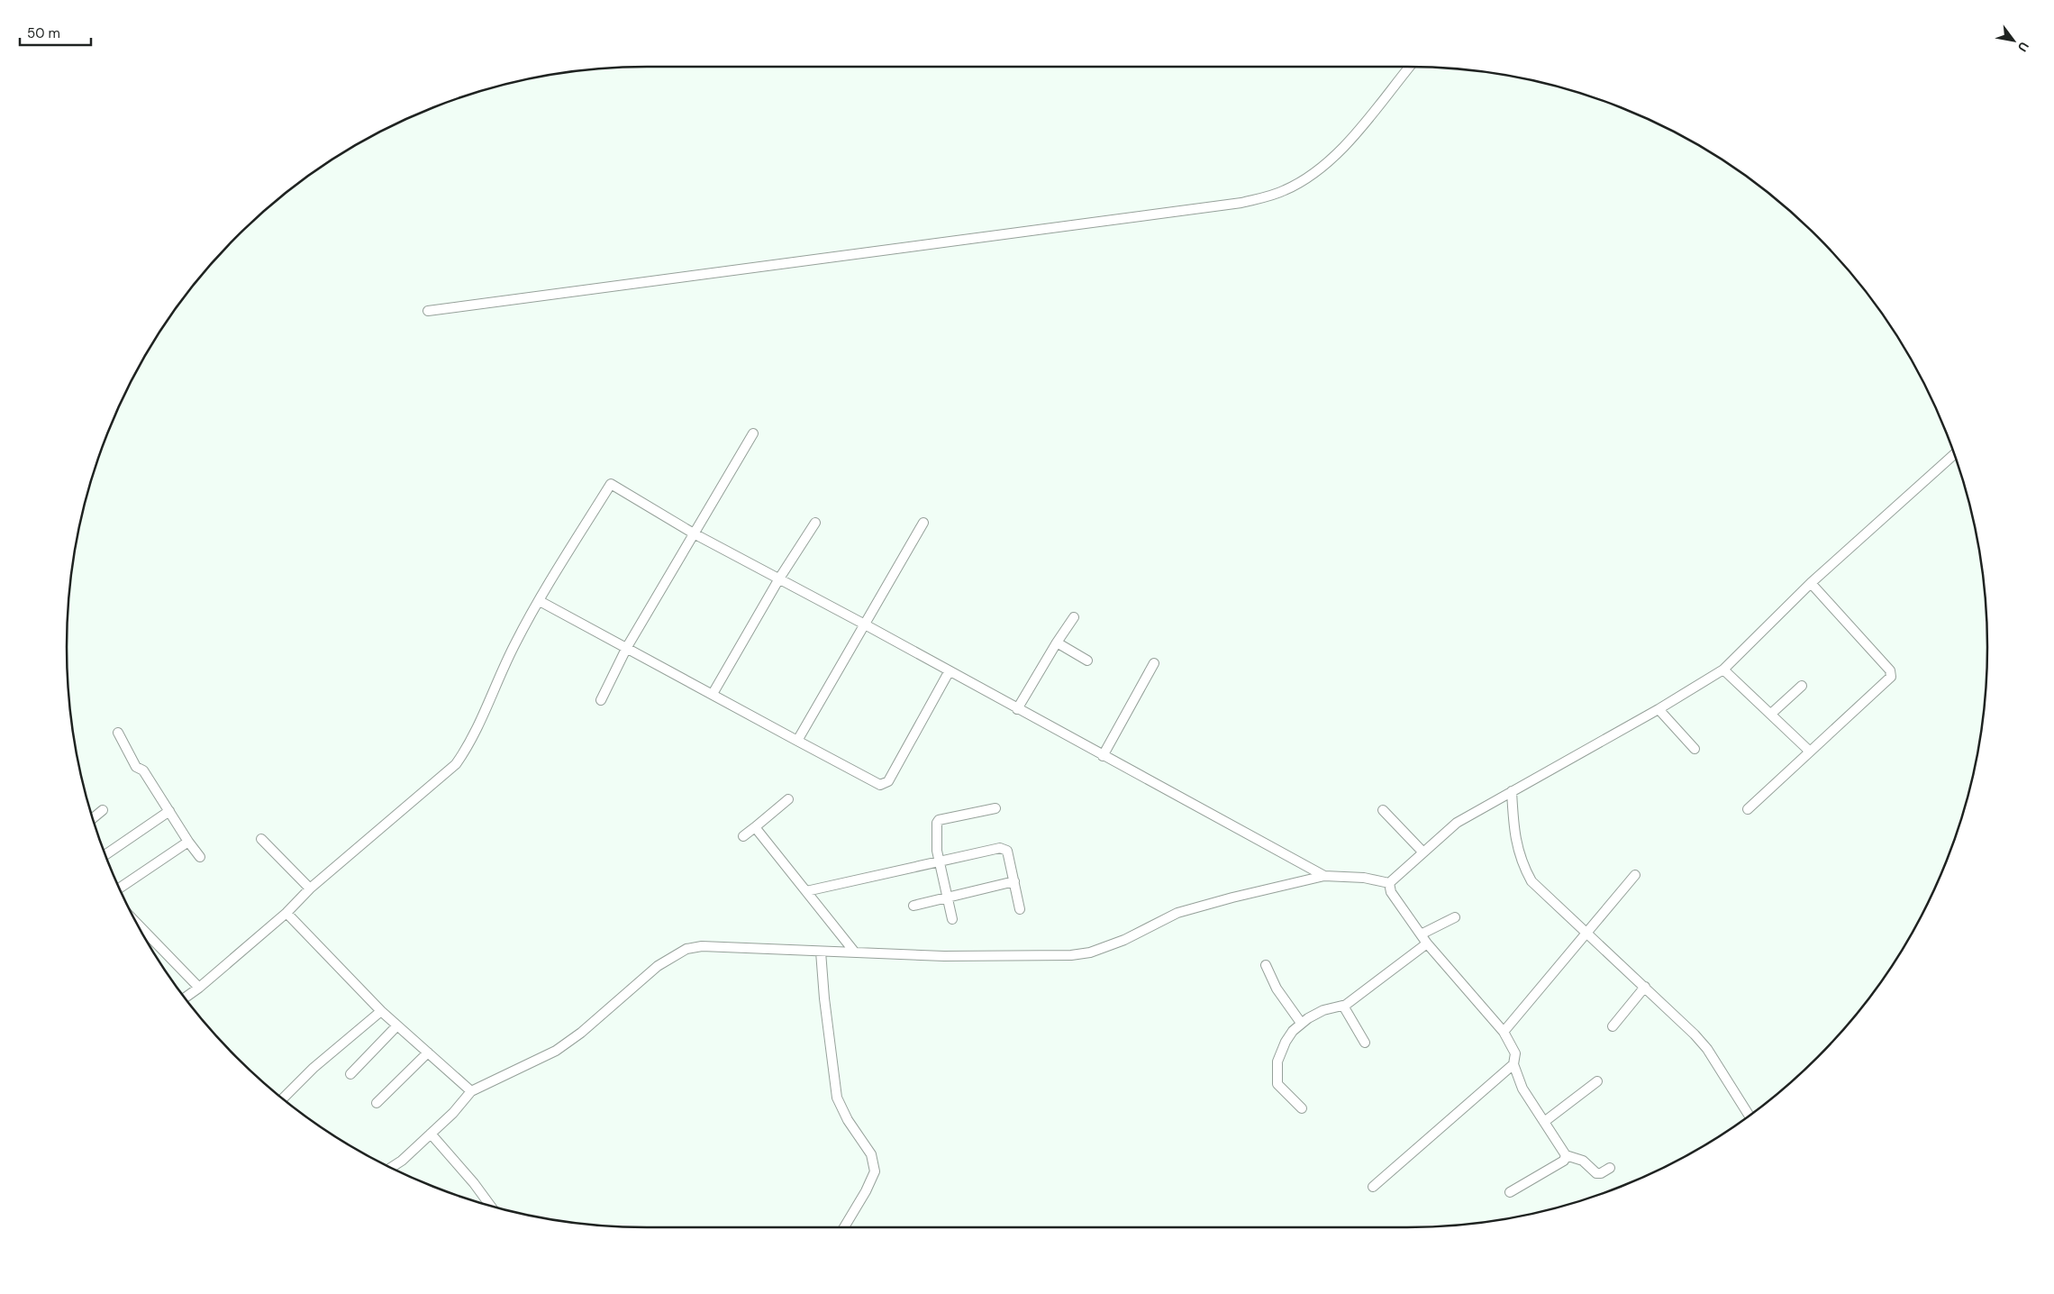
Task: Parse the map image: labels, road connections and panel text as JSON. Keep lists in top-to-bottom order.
{
  "scale_bar": "50 m",
  "north": "bottom right"
}
